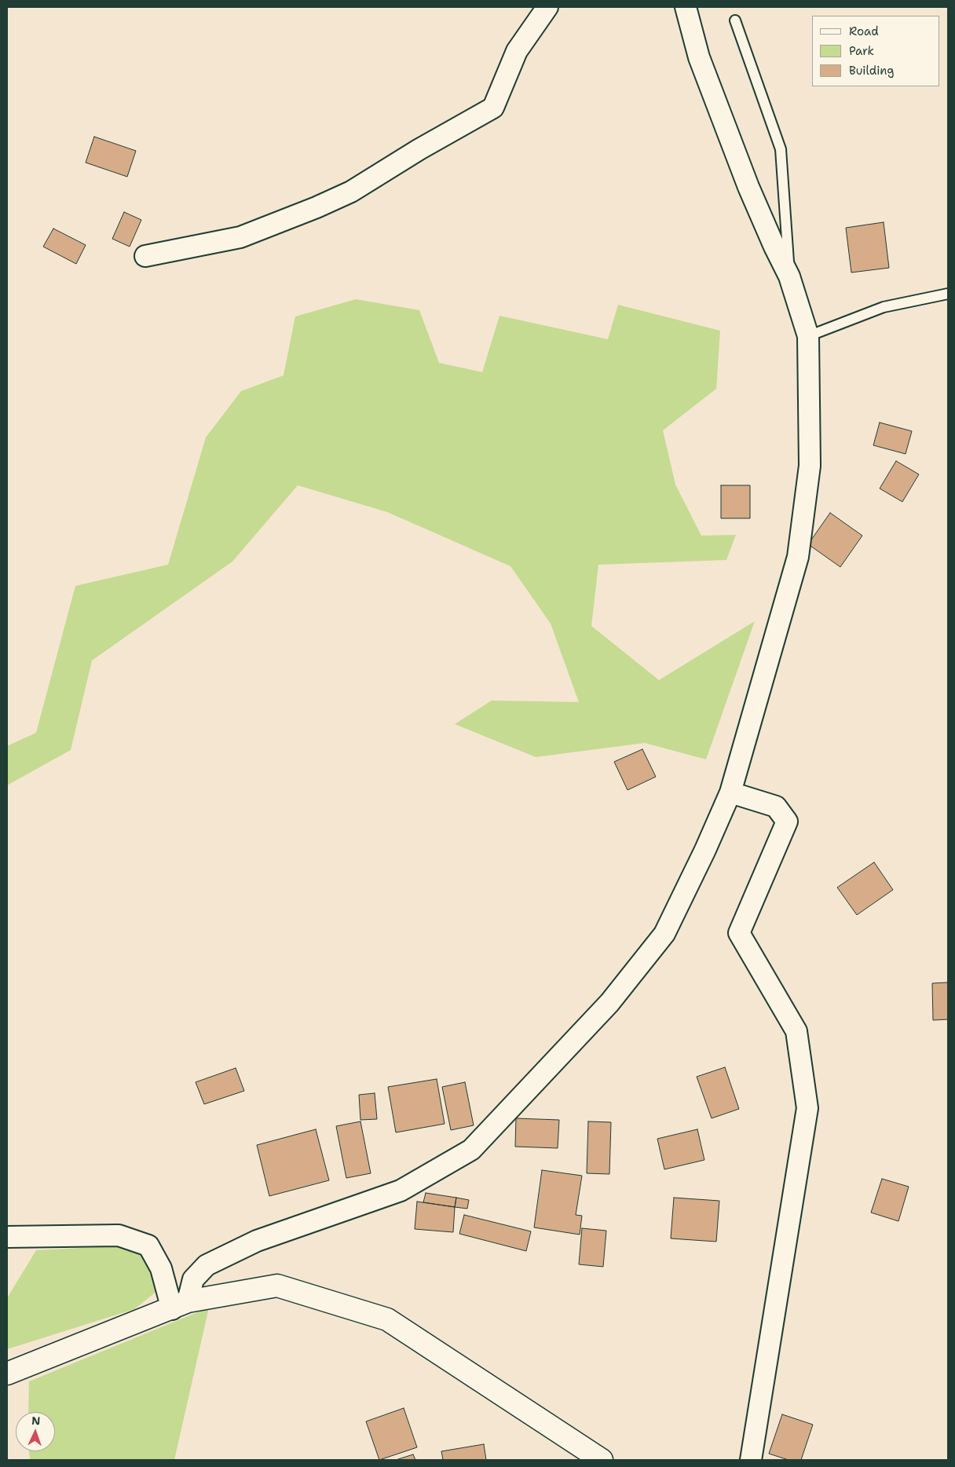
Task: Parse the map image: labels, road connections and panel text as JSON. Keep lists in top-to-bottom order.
{
  "legend": ["Road", "Park", "Building"],
  "north": "top"
}
